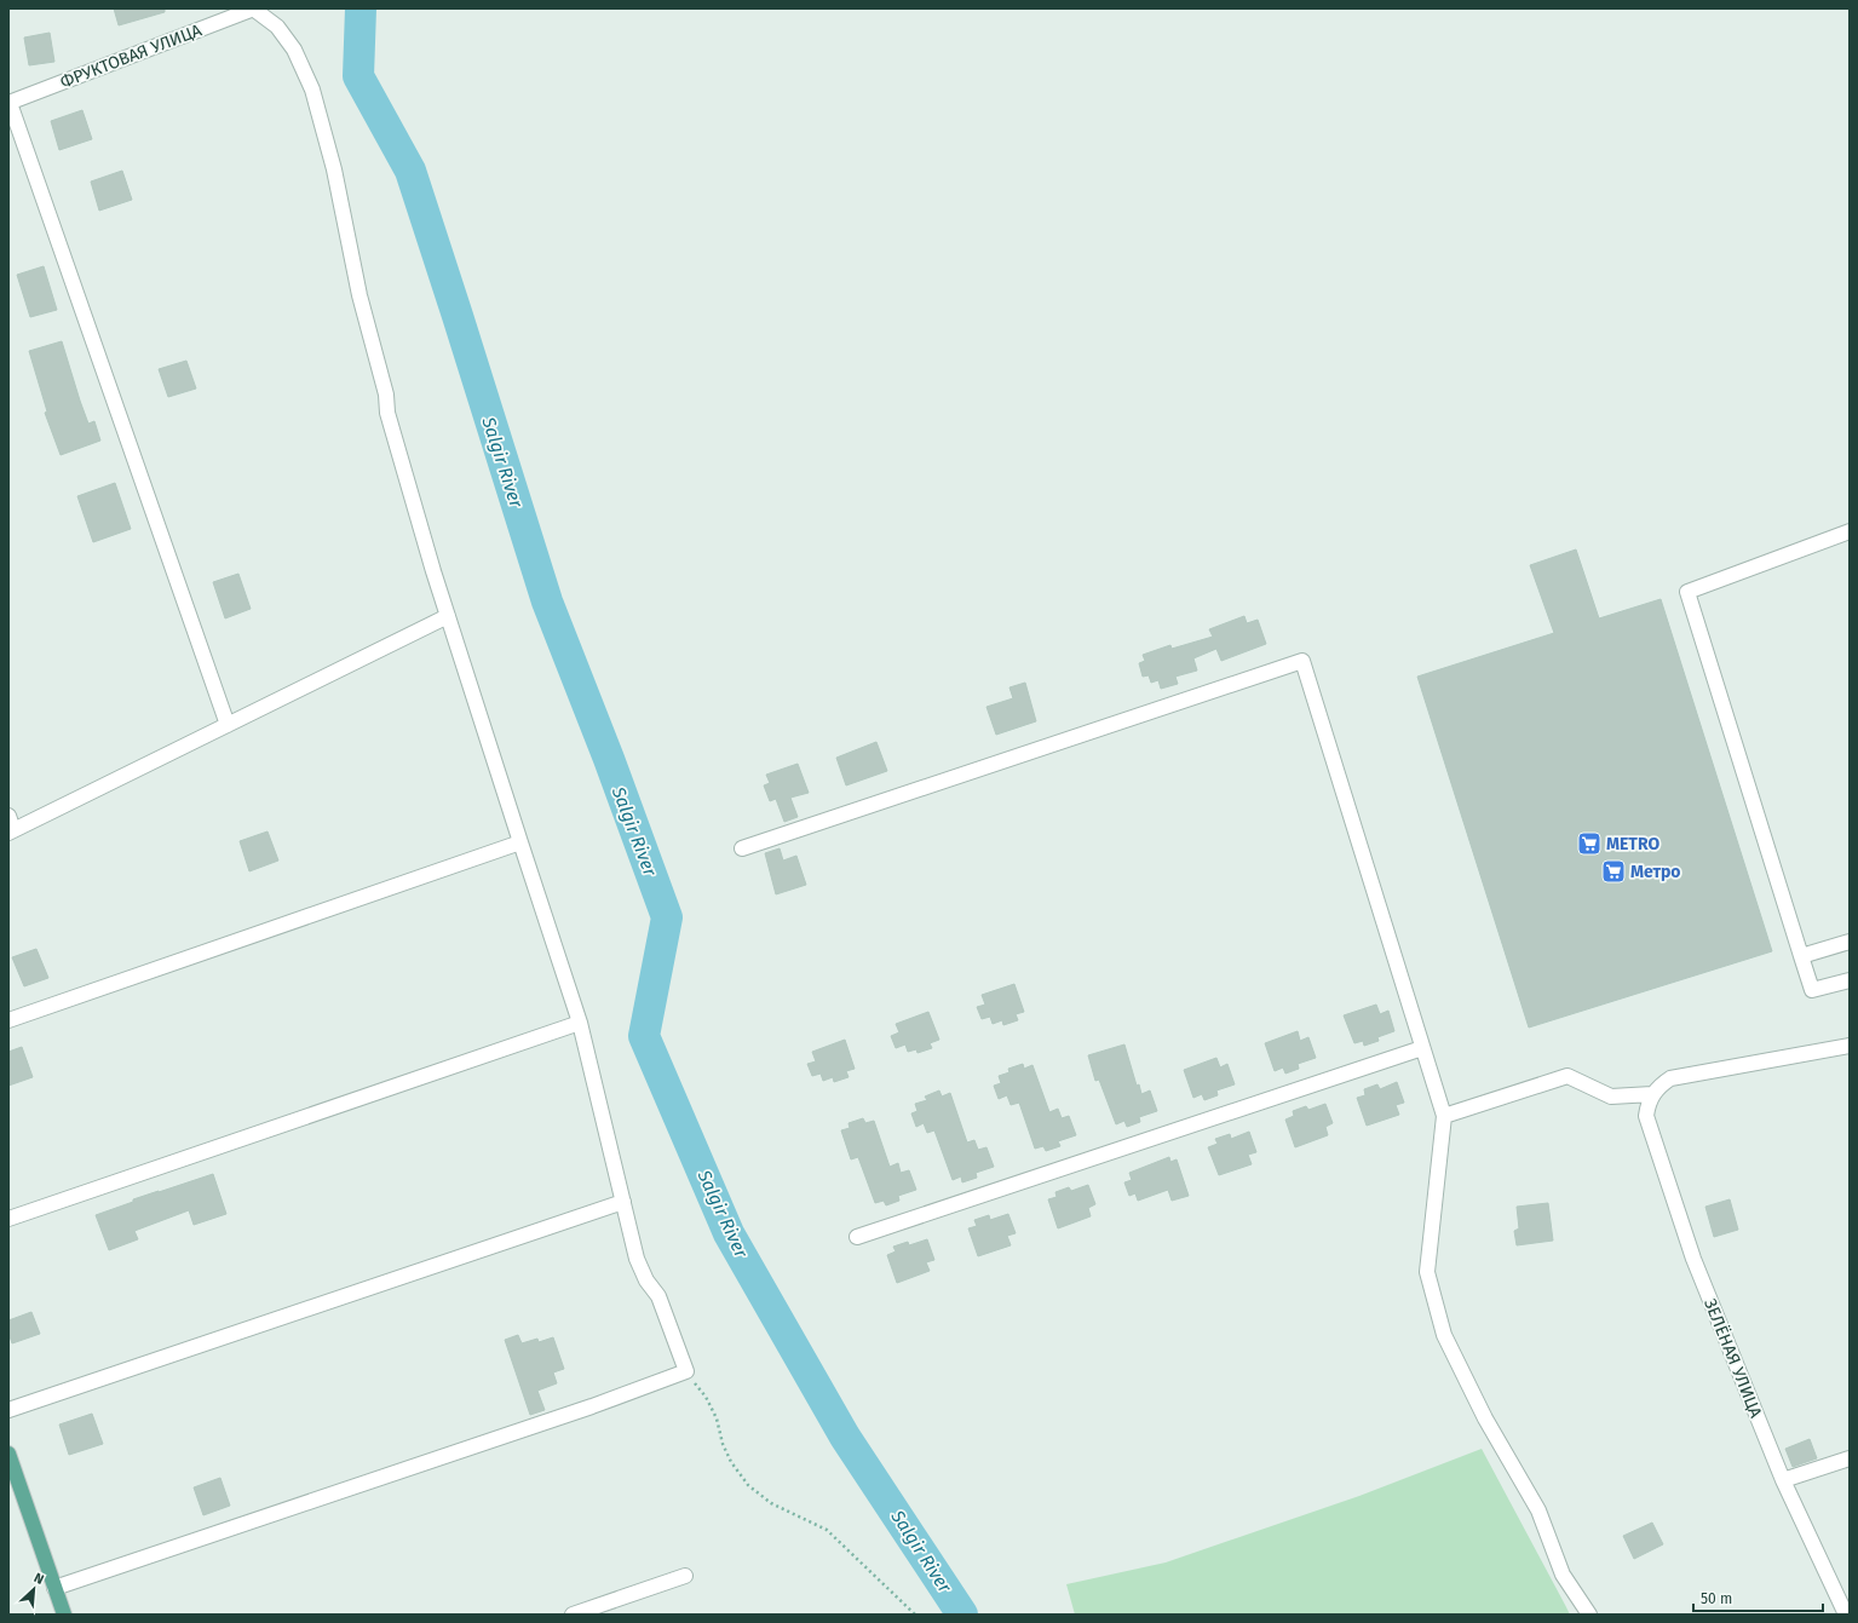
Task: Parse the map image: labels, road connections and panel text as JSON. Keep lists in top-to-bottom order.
{
  "streets": {
    "street": ["ФРУКТОВАЯ УЛИЦА", "ЗЕЛЁНАЯ УЛИЦА"]
  },
  "water": ["Salgir River"],
  "places": {
    "supermarket": ["METRO", "Метро"]
  },
  "scale_bar": "50 m",
  "north": "top right"
}
